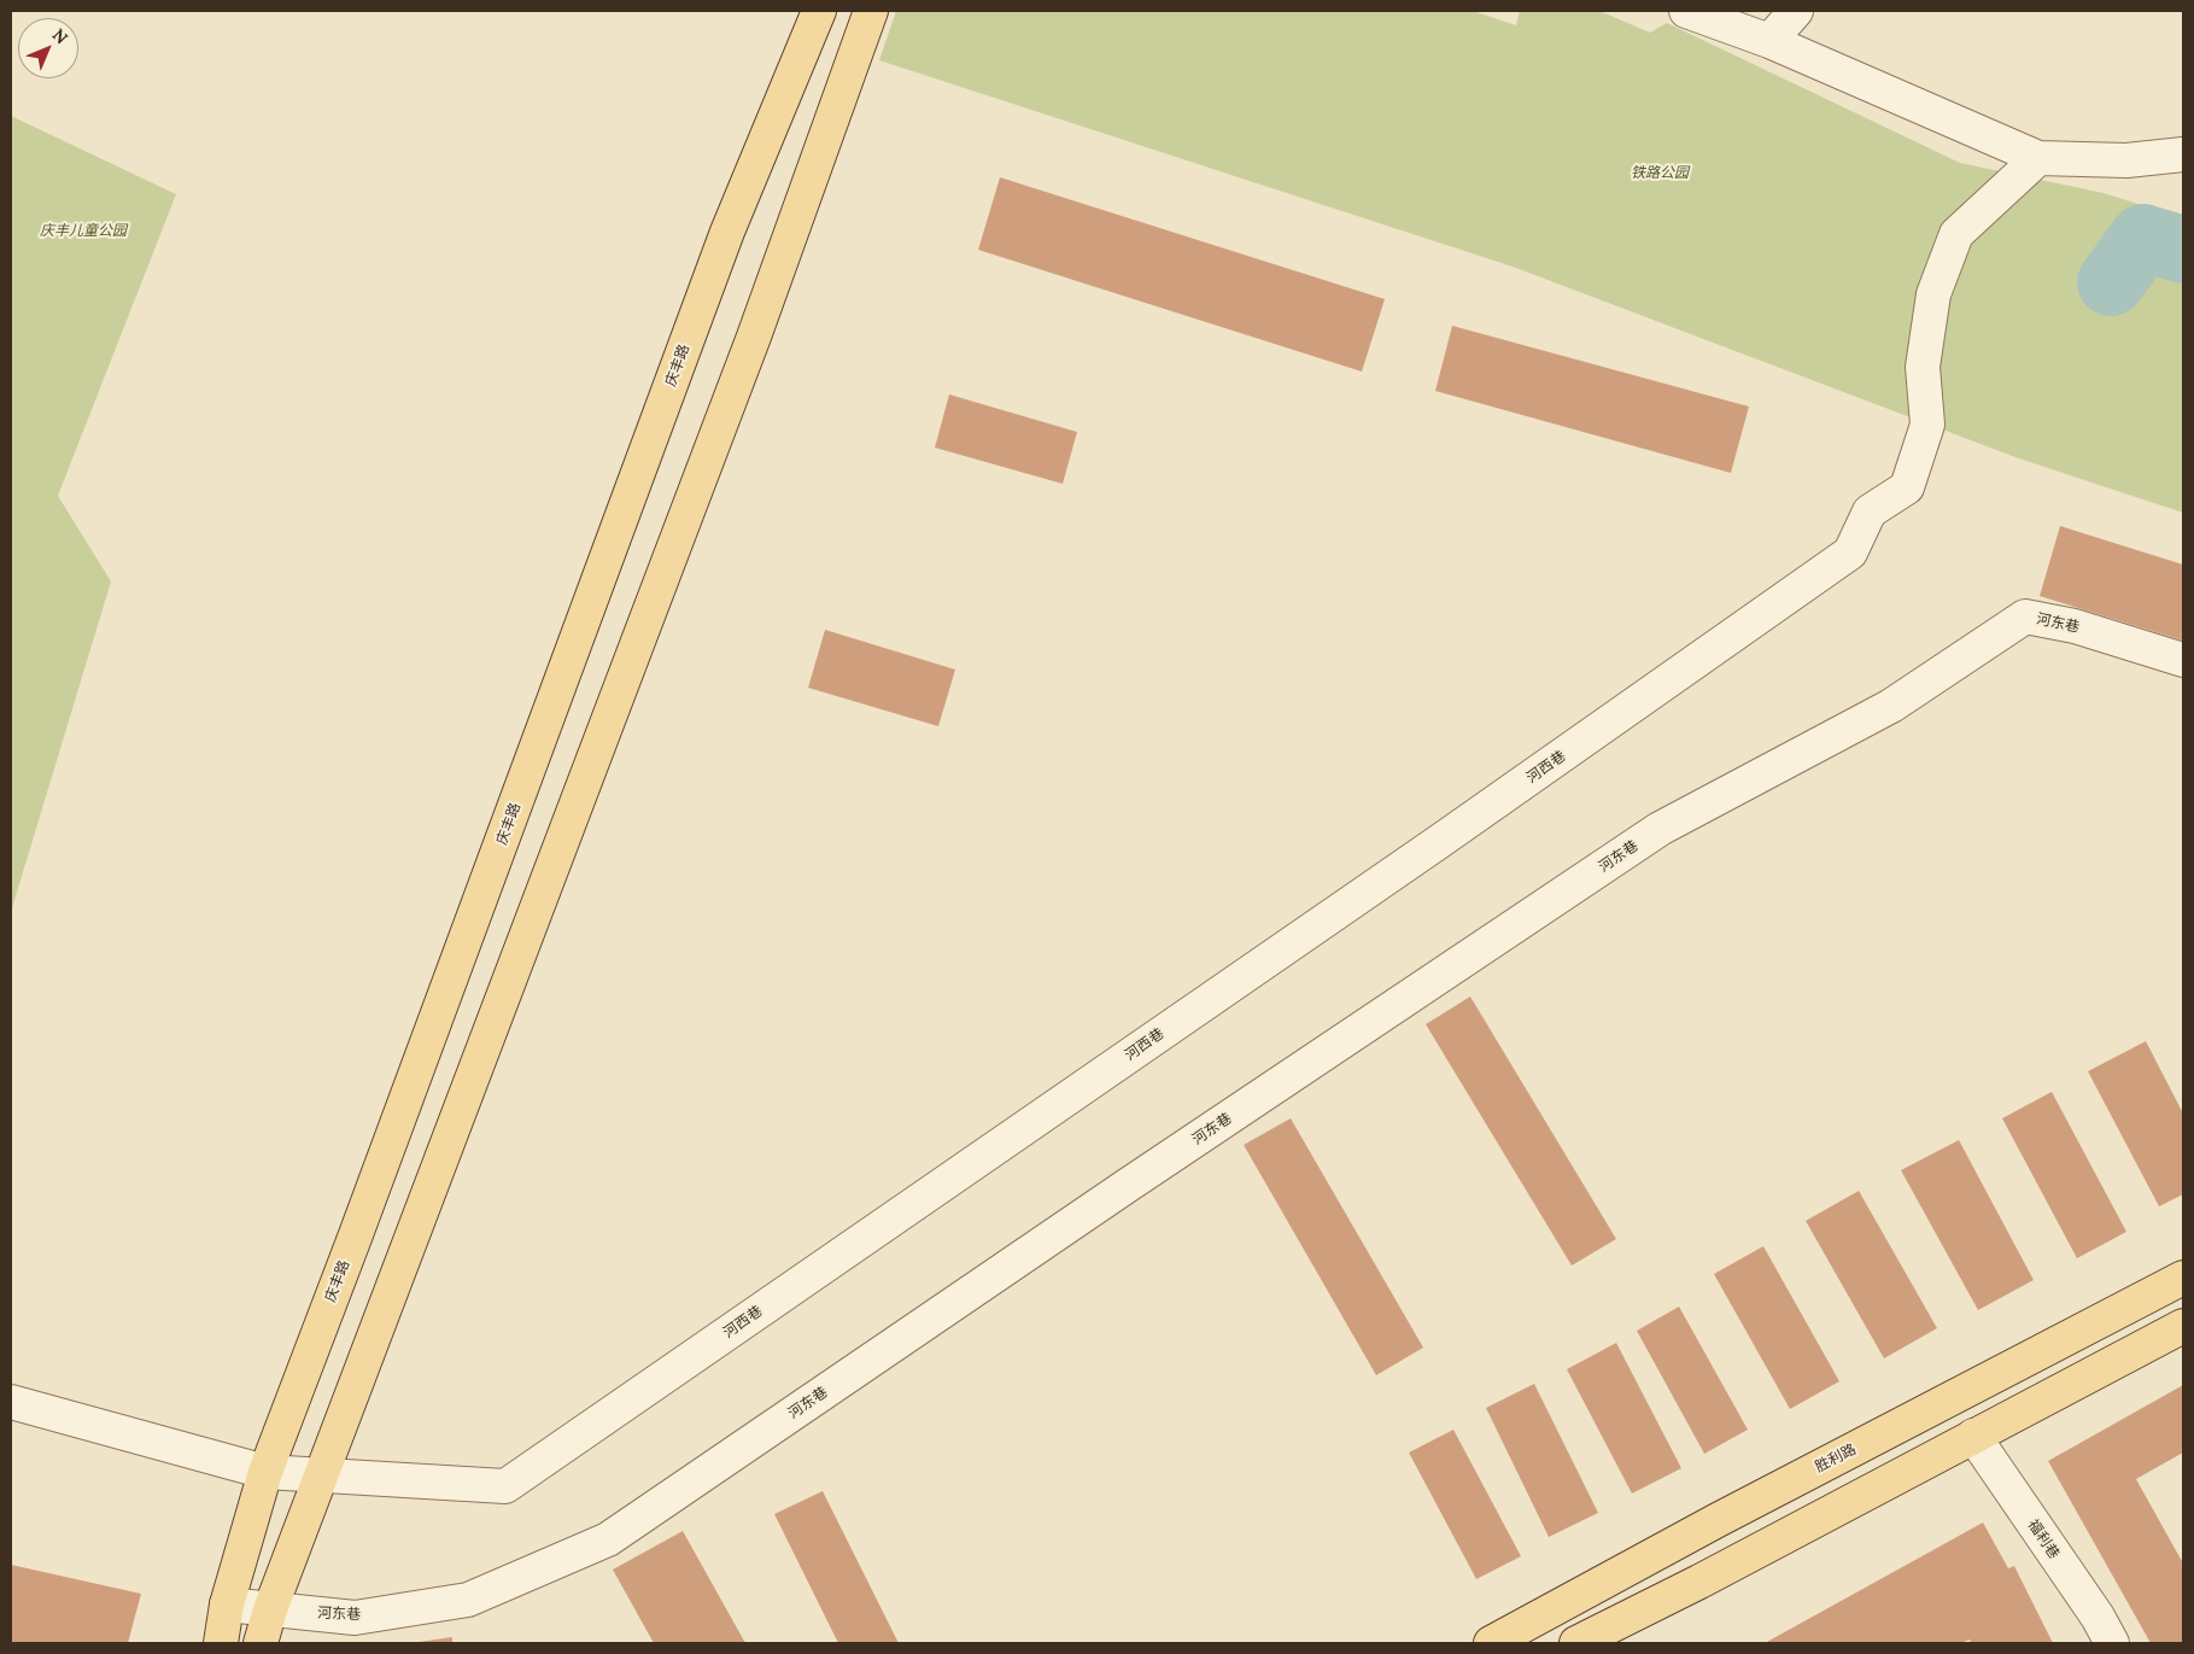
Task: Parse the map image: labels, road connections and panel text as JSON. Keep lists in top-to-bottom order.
{
  "streets": {
    "main road": ["庆丰路", "胜利路"],
    "street": ["河东巷", "河西巷", "福利巷"]
  },
  "crossings": [
    ["庆丰路", "河东巷"],
    ["庆丰路", "河西巷"]
  ],
  "parks": ["铁路公园", "庆丰儿童公园"],
  "north": "top right"
}
